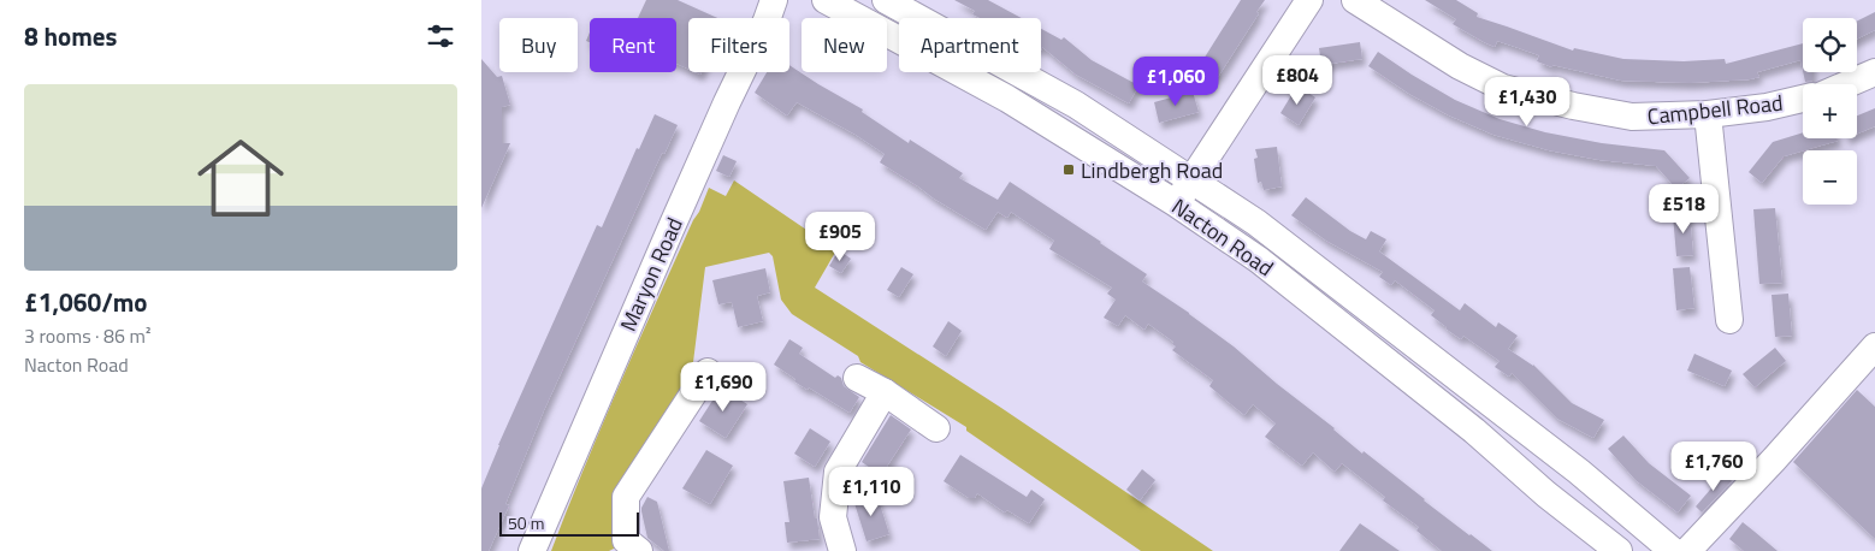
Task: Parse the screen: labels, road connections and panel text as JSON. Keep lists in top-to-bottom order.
{
  "streets": {
    "street": ["Campbell Road", "Nacton Road", "Maryon Road"]
  },
  "places": {
    "transit": ["Lindbergh Road"]
  },
  "scale_bar": "50 m",
  "page": {
    "heading": "8 homes",
    "map_buttons": ["+", "−"],
    "chip": [
      "Buy",
      "Rent",
      "Filters",
      "New",
      "Apartment"
    ],
    "price": [
      "£804",
      "£1,060",
      "£1,430",
      "£518",
      "£905",
      "£1,690",
      "£1,760",
      "£1,110"
    ],
    "list": [
      {
        "name": "£1,060/mo",
        "note": "3 rooms · 86 m² · Nacton Road"
      }
    ],
    "scale": "50 m"
  }
}
